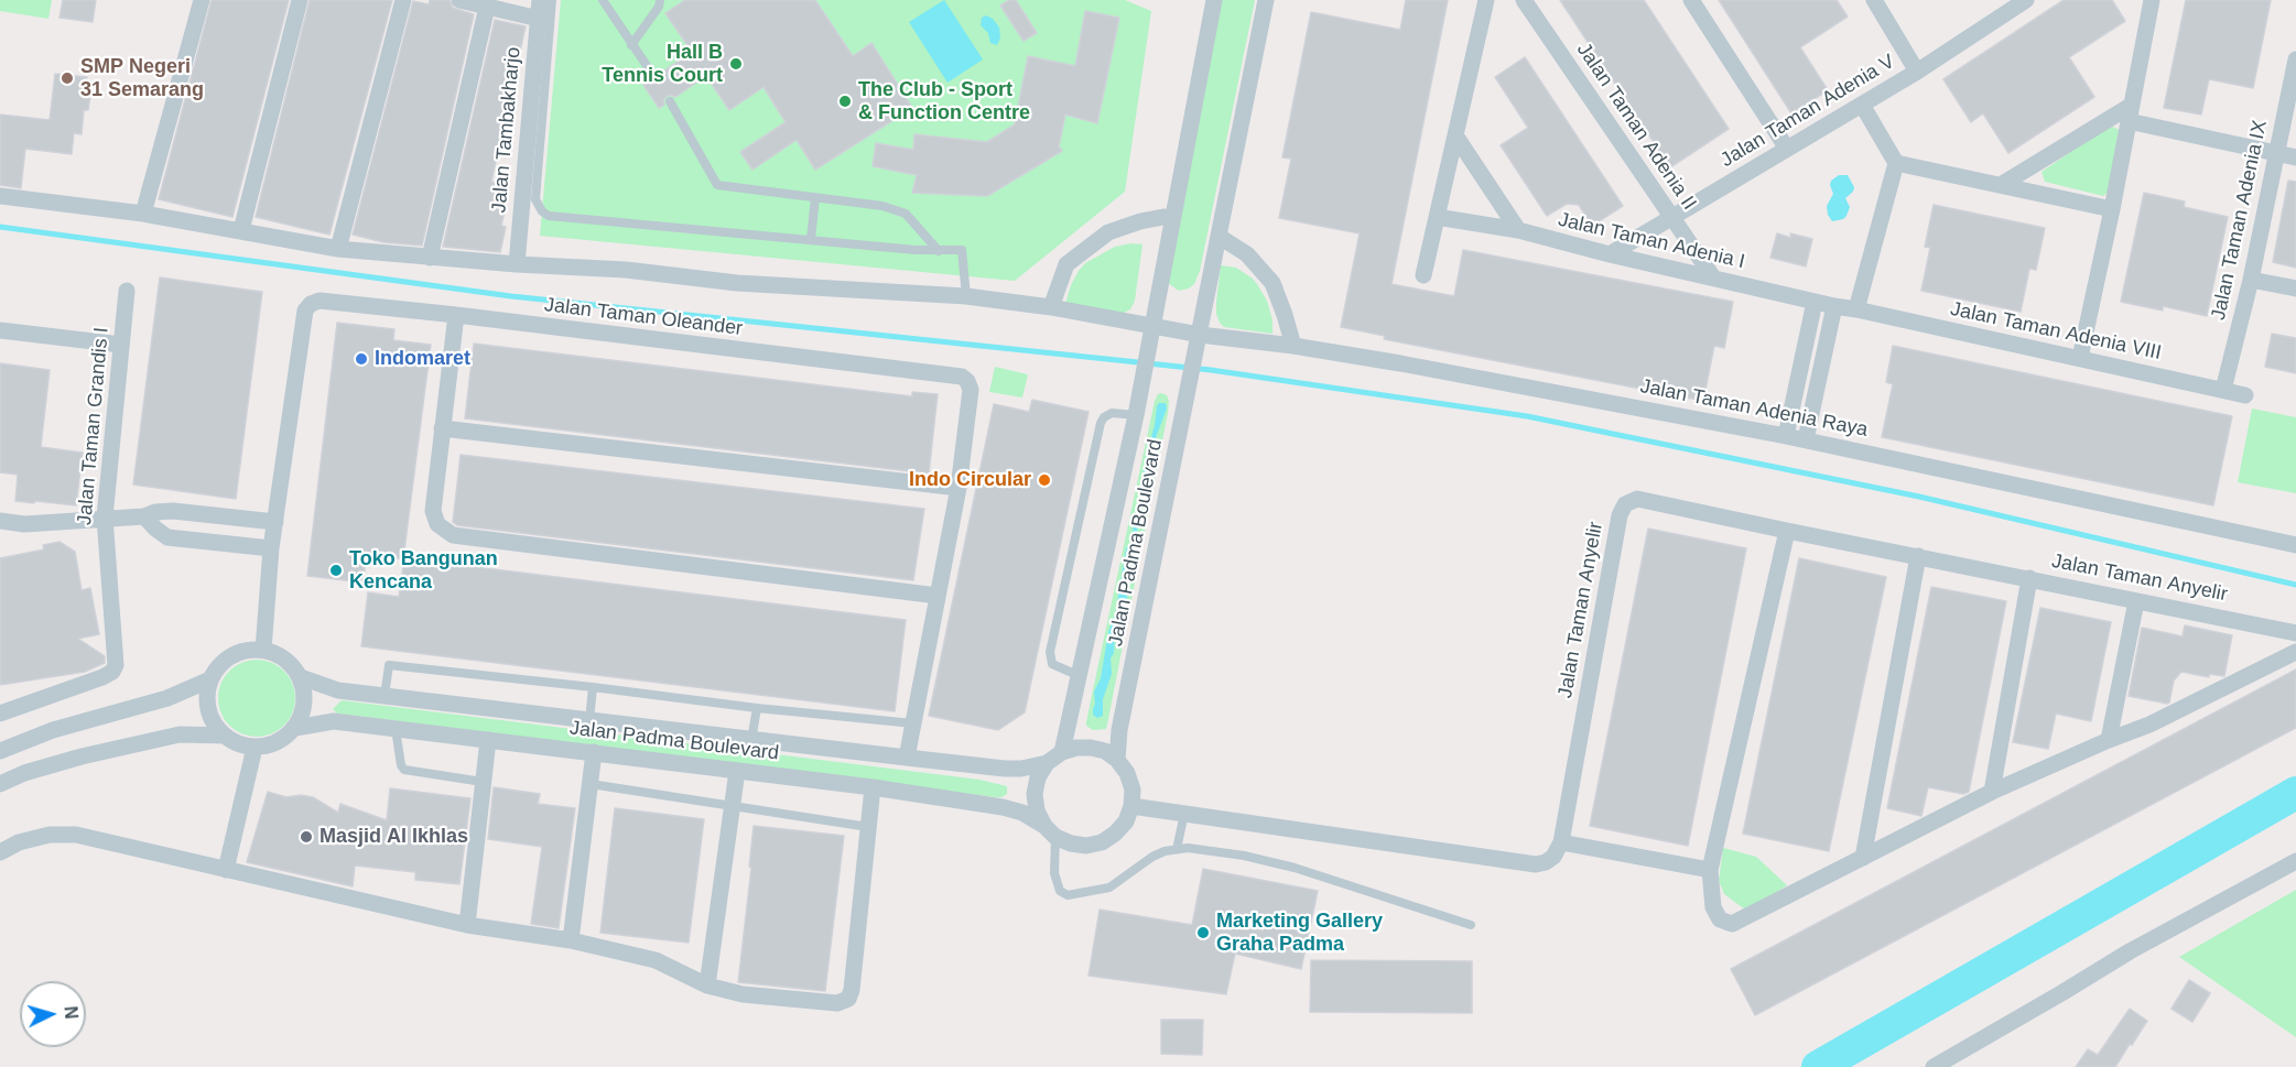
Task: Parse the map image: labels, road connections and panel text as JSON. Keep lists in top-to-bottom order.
{
  "streets": {
    "street": [
      "Jalan Taman Adenia V",
      "Jalan Taman Adenia II",
      "Jalan Tambakharjo",
      "Jalan Taman Adenia IX",
      "Jalan Taman Adenia I",
      "Jalan Taman Oleander",
      "Jalan Taman Adenia VIII",
      "Jalan Taman Adenia Raya",
      "Jalan Taman Grandis I",
      "Jalan Padma Boulevard",
      "Jalan Taman Anyelir"
    ]
  },
  "crossings": [
    ["Jalan Taman Adenia V", "Jalan Taman Adenia II"],
    ["Jalan Taman Adenia V", "Jalan Taman Adenia I"],
    ["Jalan Taman Adenia II", "Jalan Taman Adenia I"],
    ["Jalan Tambakharjo", "Jalan Taman Adenia Raya"],
    ["Jalan Taman Adenia IX", "Jalan Taman Adenia VIII"],
    ["Jalan Taman Adenia I", "Jalan Taman Adenia VIII"],
    ["Jalan Taman Adenia Raya", "Jalan Padma Boulevard"]
  ],
  "places": [
    "Hall B Tennis Court",
    "SMP Negeri 31 Semarang",
    "The Club - Sport & Function Centre",
    "Indomaret",
    "Indo Circular",
    "Toko Bangunan Kencana",
    "Masjid Al Ikhlas",
    "Marketing Gallery Graha Padma"
  ],
  "north": "right"
}
